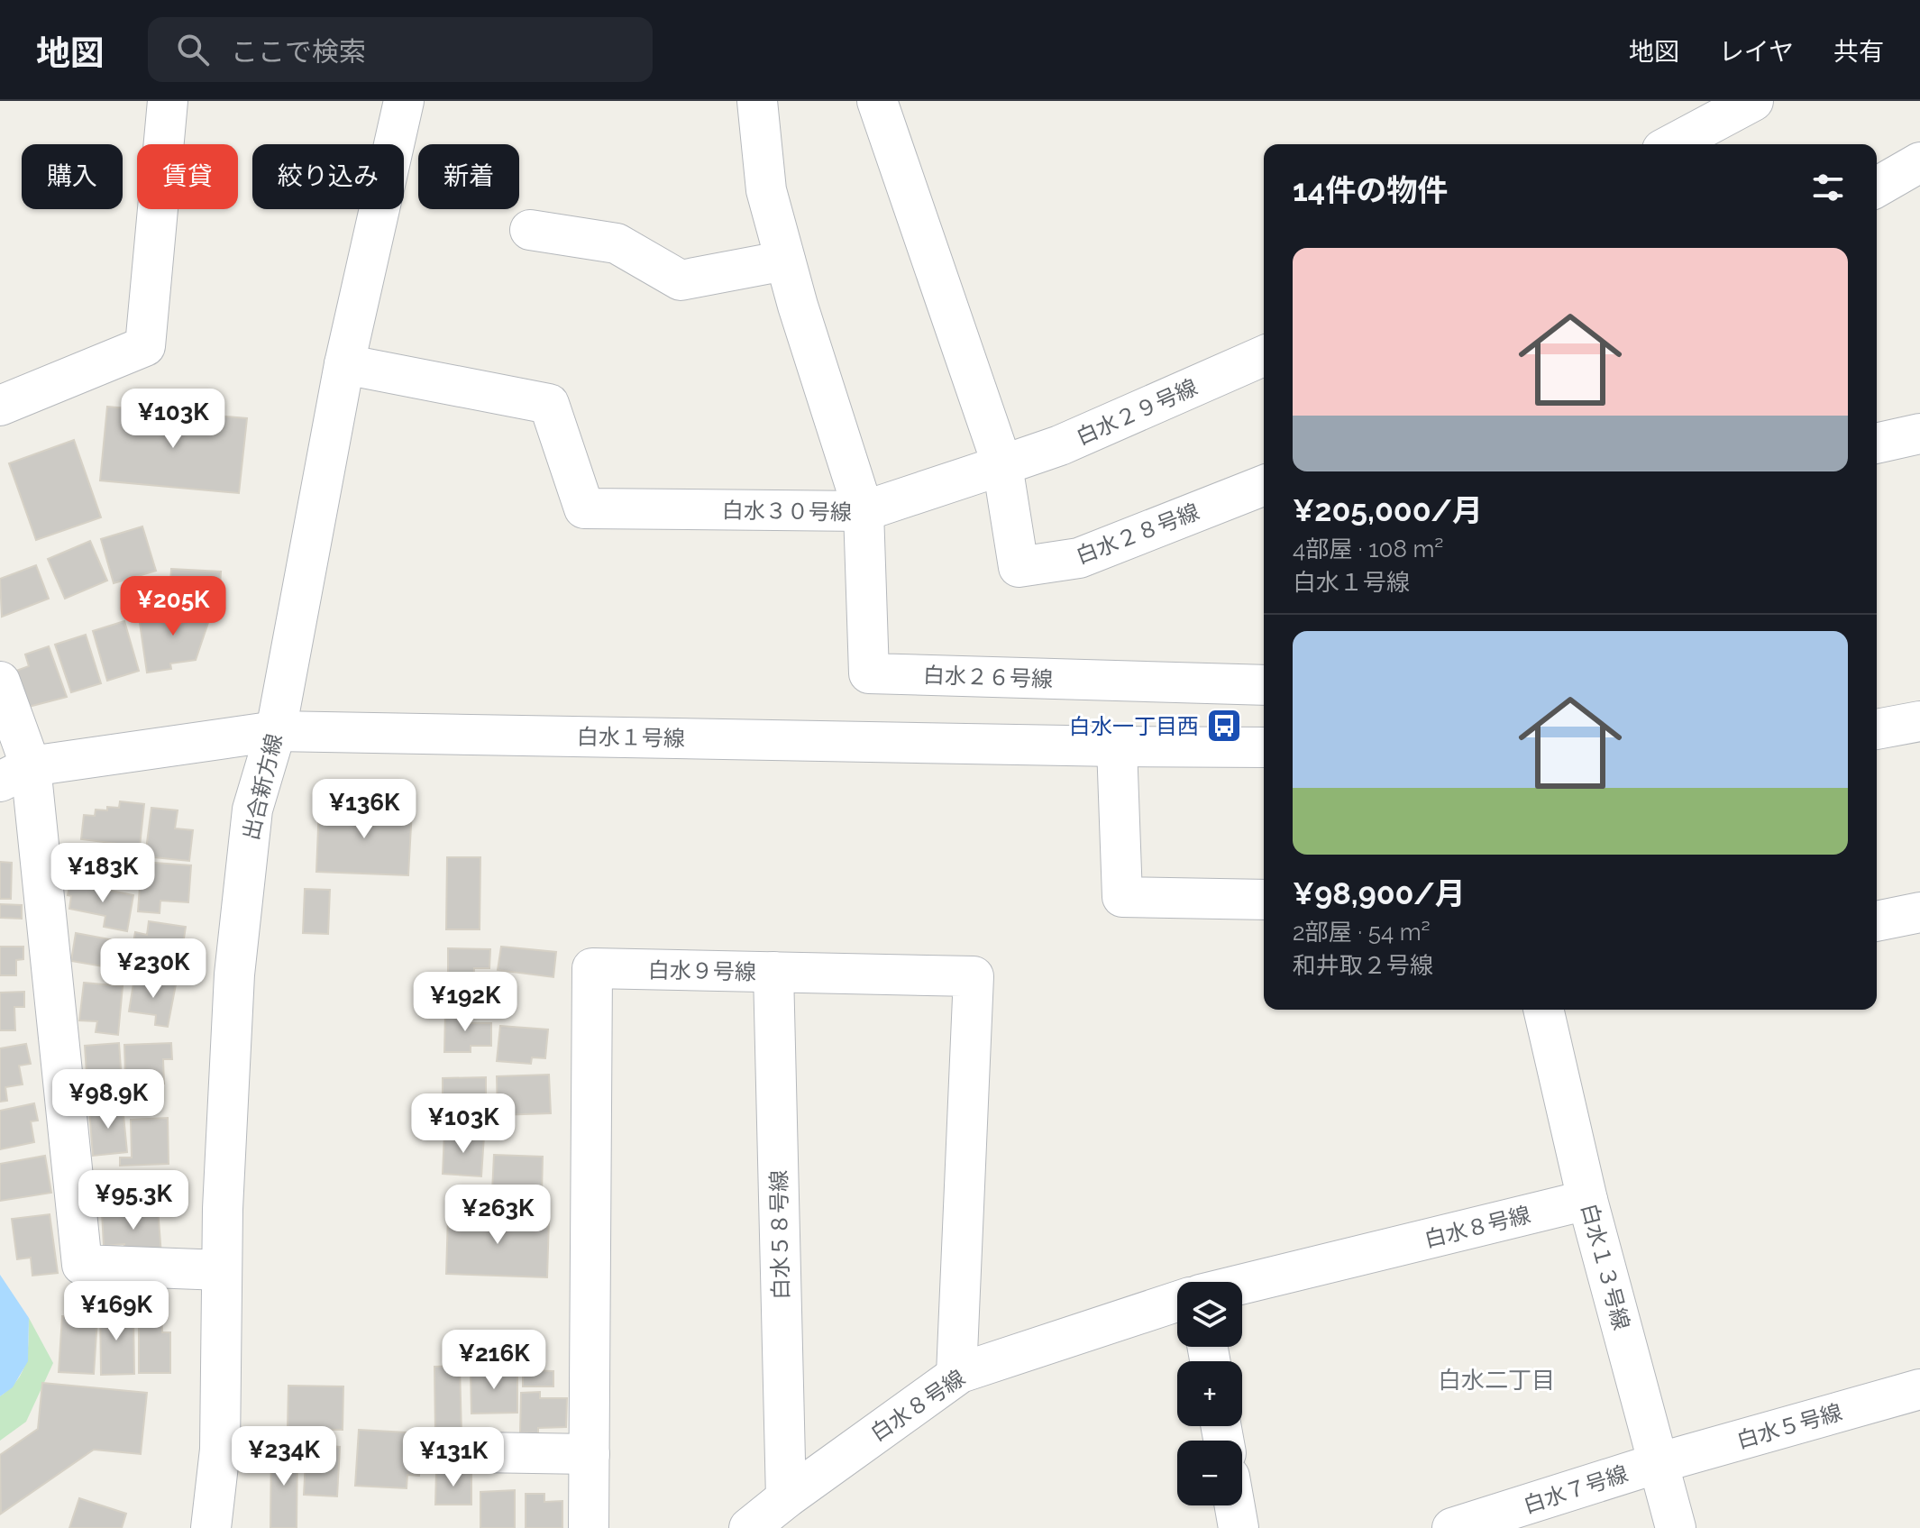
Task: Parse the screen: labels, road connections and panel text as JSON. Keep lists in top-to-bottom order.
{
  "streets": {
    "street": [
      "白水２９号線",
      "白水３０号線",
      "白水２８号線",
      "白水２６号線",
      "白水１号線",
      "出合新方線",
      "白水９号線",
      "白水８号線",
      "白水５８号線",
      "白水１３号線",
      "白水５号線",
      "白水７号線"
    ]
  },
  "crossings": [
    ["白水２９号線", "白水３０号線"],
    ["白水２９号線", "白水２８号線"],
    ["白水３０号線", "白水２８号線"],
    ["白水３０号線", "白水２６号線"],
    ["白水３０号線", "出合新方線"],
    ["白水１号線", "出合新方線"],
    ["白水９号線", "白水８号線"],
    ["白水９号線", "白水５８号線"],
    ["白水８号線", "白水５８号線"],
    ["白水８号線", "白水１３号線"],
    ["白水１３号線", "白水５号線"],
    ["白水１３号線", "白水７号線"],
    ["白水５号線", "白水７号線"]
  ],
  "districts": ["白水二丁目"],
  "places": {
    "bus stop": ["白水一丁目西"]
  },
  "page": {
    "header": "地図",
    "search": "ここで検索",
    "nav": ["地図", "レイヤ", "共有"],
    "chip": [
      "購入",
      "賃貸",
      "絞り込み",
      "新着"
    ],
    "heading": "14件の物件",
    "list": [
      {
        "name": "¥205,000/月",
        "note": "4部屋 · 108 m² · 白水１号線"
      },
      {
        "name": "¥98,900/月",
        "note": "2部屋 · 54 m² · 和井取２号線"
      }
    ],
    "price": [
      "¥103K",
      "¥205K",
      "¥136K",
      "¥183K",
      "¥230K",
      "¥192K",
      "¥98.9K",
      "¥103K",
      "¥95.3K",
      "¥263K",
      "¥169K",
      "¥216K",
      "¥234K",
      "¥131K"
    ],
    "map_buttons": ["+", "−"]
  }
}
